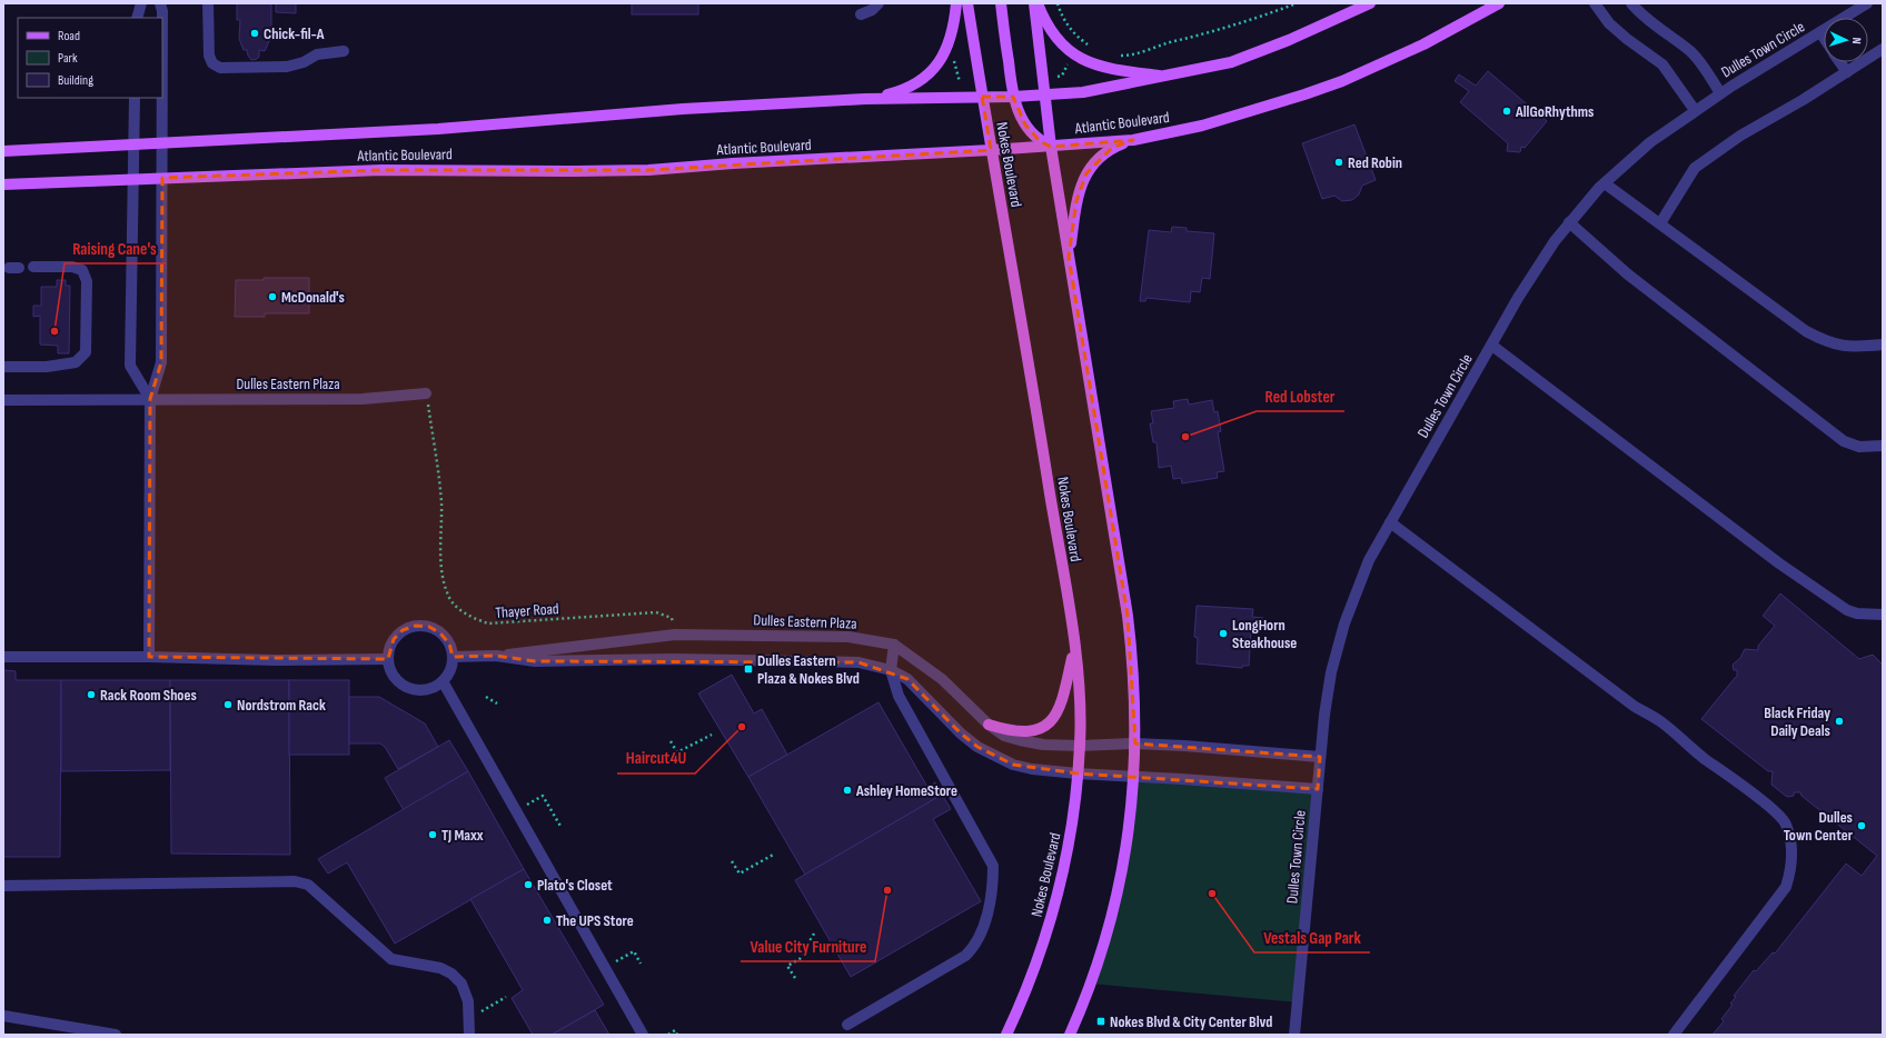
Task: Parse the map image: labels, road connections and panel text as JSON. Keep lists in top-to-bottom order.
{
  "streets": {
    "main road": ["Atlantic Boulevard", "Nokes Boulevard"],
    "street": ["Dulles Town Circle", "Dulles Eastern Plaza"],
    "path": ["Thayer Road"]
  },
  "crossings": [
    ["Dulles Town Circle", "Nokes Boulevard"],
    ["Dulles Town Circle", "Dulles Eastern Plaza"],
    ["Atlantic Boulevard", "Nokes Boulevard"],
    ["Nokes Boulevard", "Dulles Eastern Plaza"],
    ["Dulles Eastern Plaza", "Thayer Road"]
  ],
  "places": {
    "other": [
      "Chick-fil-A",
      "AllGoRhythms",
      "Red Robin",
      "McDonald's",
      "Raising Cane's",
      "Red Lobster",
      "LongHorn Steakhouse",
      "Rack Room Shoes",
      "Nordstrom Rack",
      "Black Friday Daily Deals",
      "Haircut4U",
      "Ashley HomeStore",
      "Dulles Town Center",
      "TJ Maxx",
      "Plato's Closet",
      "Value City Furniture",
      "Vestals Gap Park",
      "The UPS Store"
    ],
    "transit": ["Dulles Eastern Plaza & Nokes Blvd", "Nokes Blvd & City Center Blvd"]
  },
  "legend": ["Road", "Park", "Building"],
  "north": "right"
}
